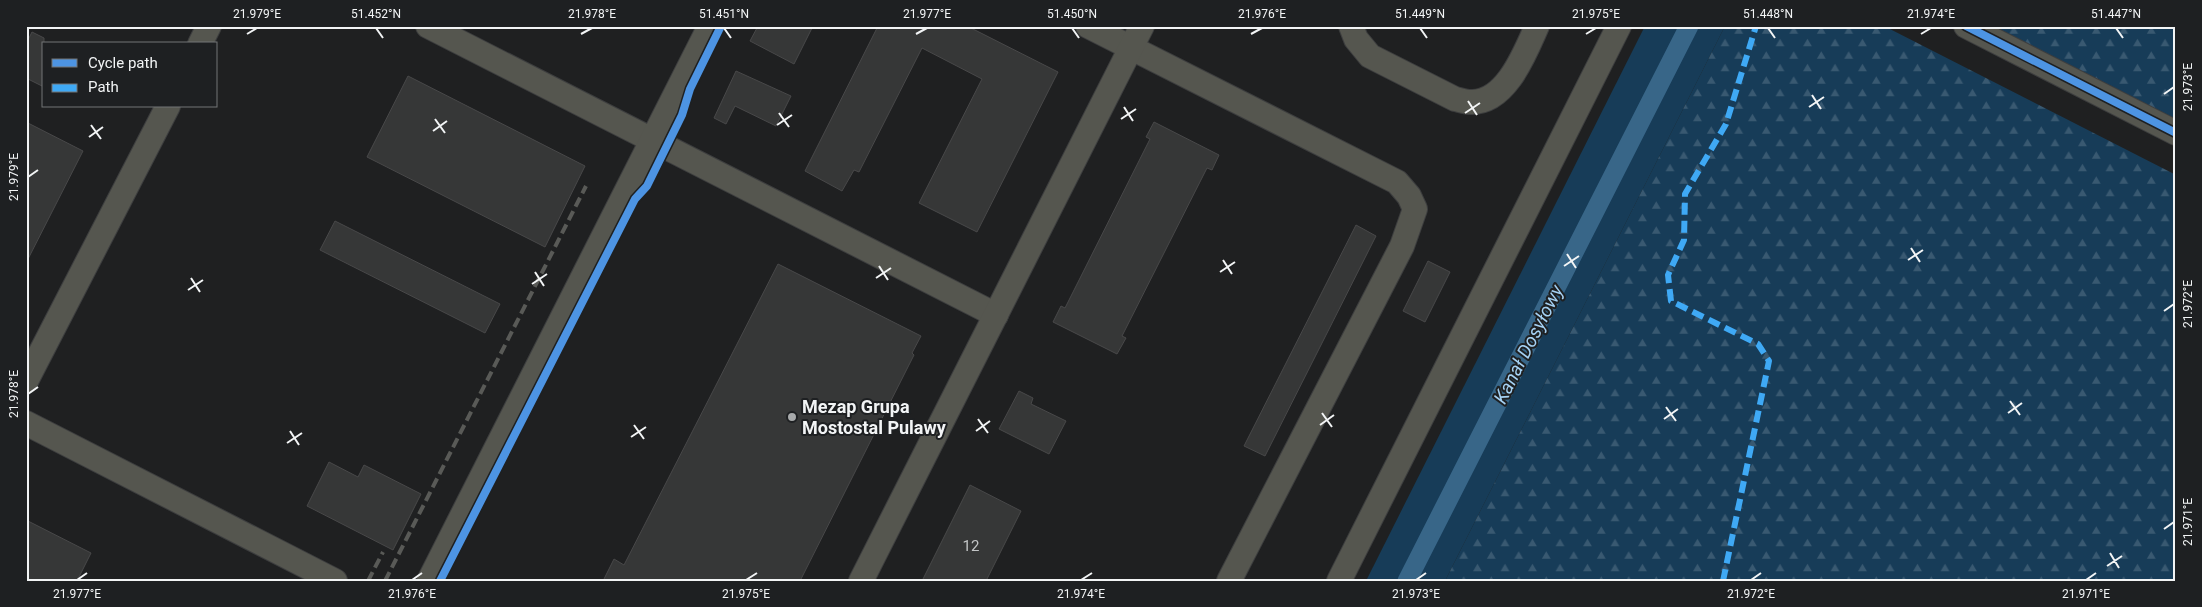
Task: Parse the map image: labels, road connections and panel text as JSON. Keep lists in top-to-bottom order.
{
  "water": ["Kanał Dosyłowy"],
  "places": ["Mezap Grupa Mostostal Pulawy"],
  "house_numbers": ["12"],
  "legend": ["Cycle path", "Path"],
  "coordinates": [
    "21.979°E",
    "51.452°N",
    "21.978°E",
    "51.451°N",
    "21.977°E",
    "51.450°N",
    "21.976°E",
    "51.449°N",
    "21.975°E",
    "51.448°N",
    "21.974°E",
    "51.447°N",
    "21.973°E",
    "21.972°E",
    "21.971°E"
  ]
}
